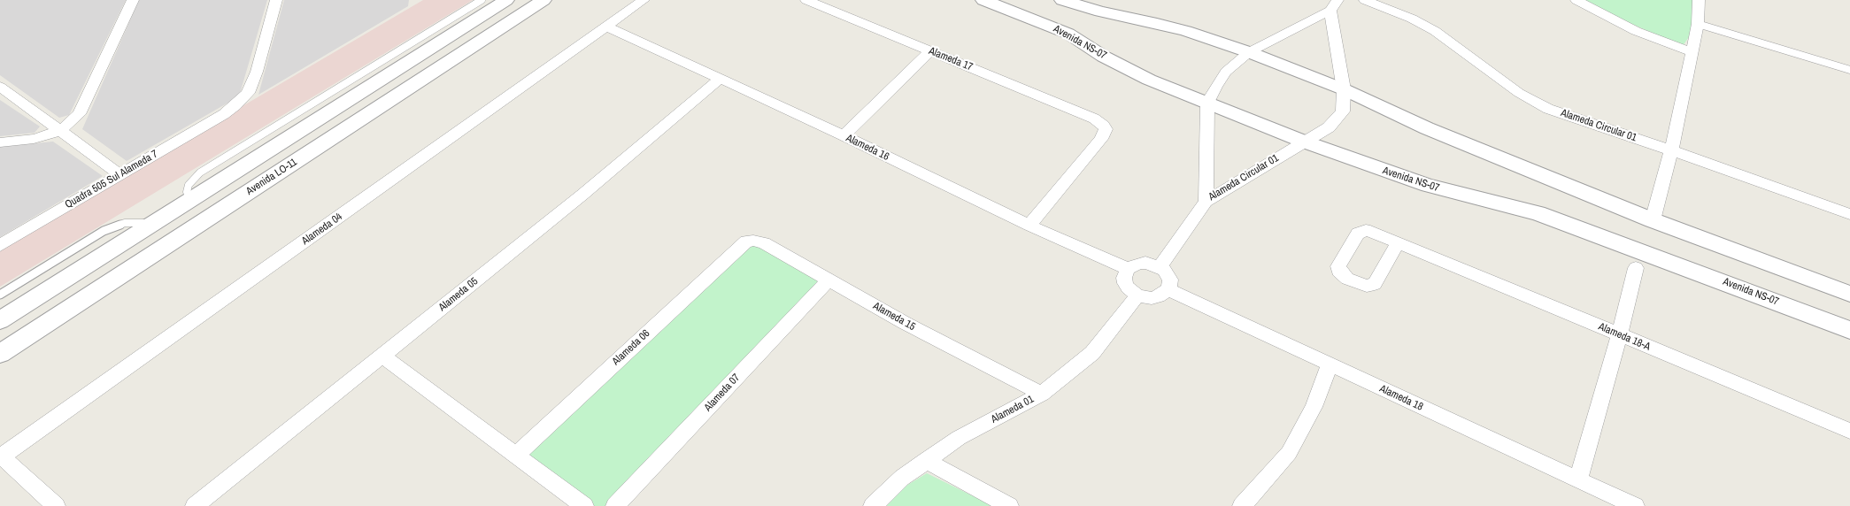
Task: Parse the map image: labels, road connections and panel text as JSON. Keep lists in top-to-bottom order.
{
  "streets": {
    "street": [
      "Avenida NS-07",
      "Alameda 17",
      "Alameda Circular 01",
      "Alameda 16",
      "Avenida LO-11",
      "Quadra 505 Sul Alameda 7",
      "Alameda 04",
      "Alameda 05",
      "Alameda 15",
      "Alameda 18-A",
      "Alameda 06",
      "Alameda 07",
      "Alameda 18",
      "Alameda 01"
    ]
  },
  "crossings": [
    ["Avenida NS-07", "Alameda Circular 01"],
    ["Alameda 17", "Alameda 16"],
    ["Alameda 16", "Alameda 04"],
    ["Alameda 16", "Alameda 05"],
    ["Alameda 16", "Alameda 18"],
    ["Alameda 16", "Alameda 01"],
    ["Alameda 15", "Alameda 06"],
    ["Alameda 15", "Alameda 07"],
    ["Alameda 15", "Alameda 01"],
    ["Alameda 18", "Alameda 01"]
  ]
}
